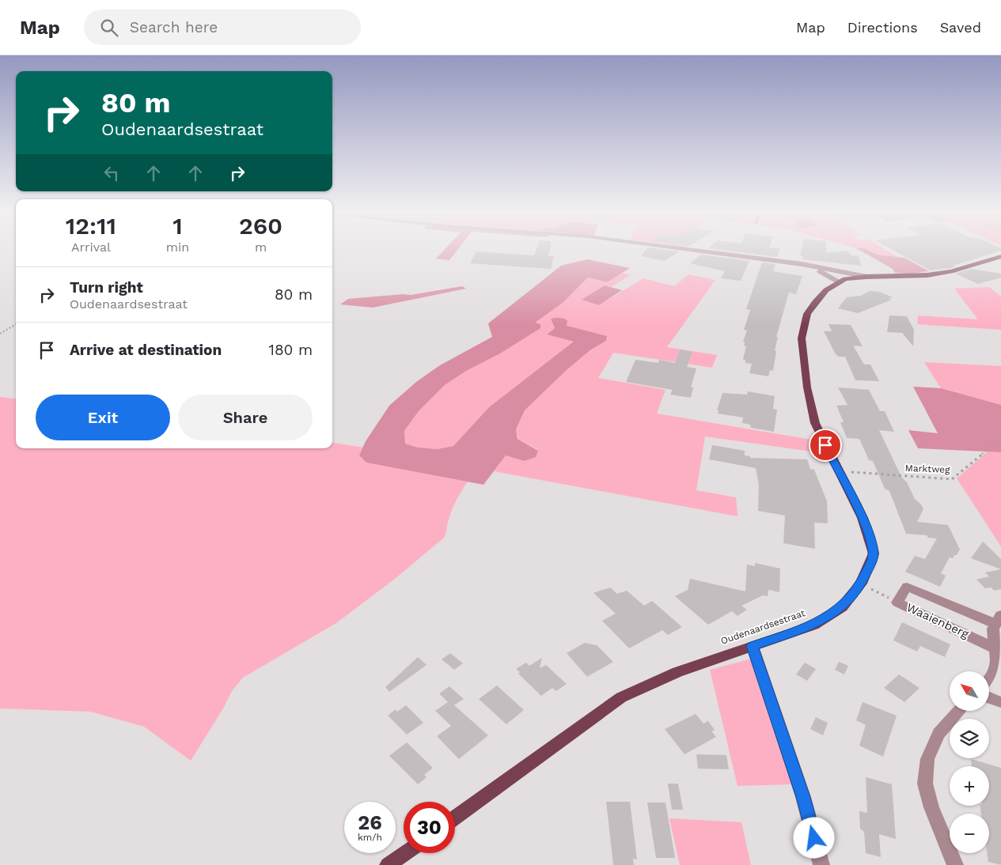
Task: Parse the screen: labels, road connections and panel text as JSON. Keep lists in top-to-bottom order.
{
  "streets": {
    "main road": ["Oudenaardsestraat"],
    "street": ["Waaienberg"],
    "path": ["Marktweg"]
  },
  "crossings": [
    ["Marktweg", "Oudenaardsestraat"]
  ],
  "north": "top left",
  "page": {
    "header": "Map",
    "search": "Search here",
    "nav": ["Map", "Directions", "Saved"],
    "turn": ["80 m", "Oudenaardsestraat"],
    "eta": [
      "12:11",
      "Arrival",
      "1",
      "min",
      "260",
      "m"
    ],
    "list": [
      {
        "name": "Turn right",
        "note": "Oudenaardsestraat",
        "value": "80 m"
      },
      {
        "name": "Arrive at destination",
        "value": "180 m"
      }
    ],
    "buttons": ["Exit", "Share"],
    "map_buttons": ["+", "−"],
    "speed": "26 km/h",
    "limit": "30"
  }
}
